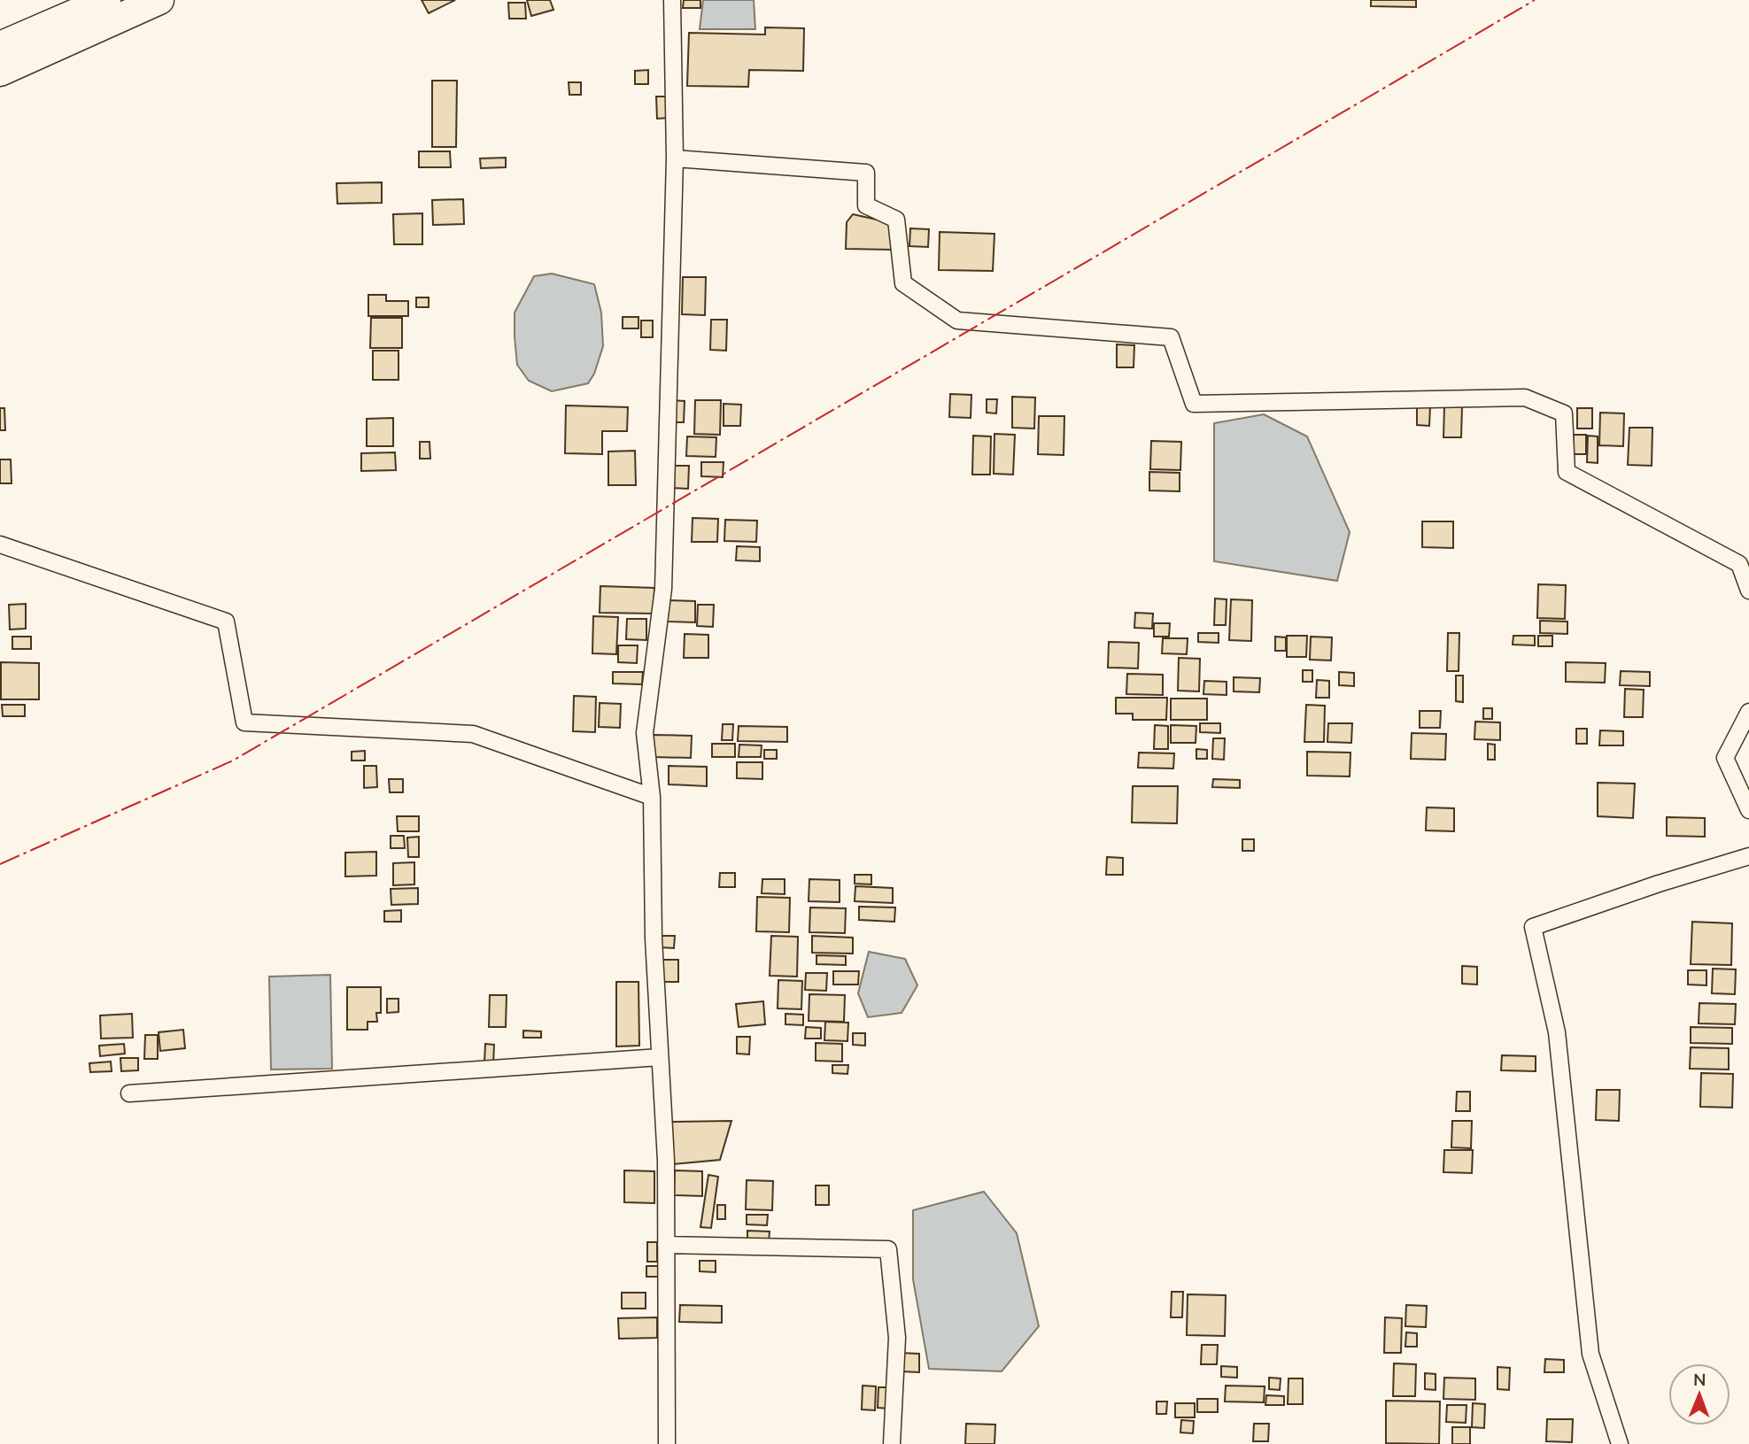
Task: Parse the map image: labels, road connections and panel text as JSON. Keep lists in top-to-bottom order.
{
  "north": "top"
}
